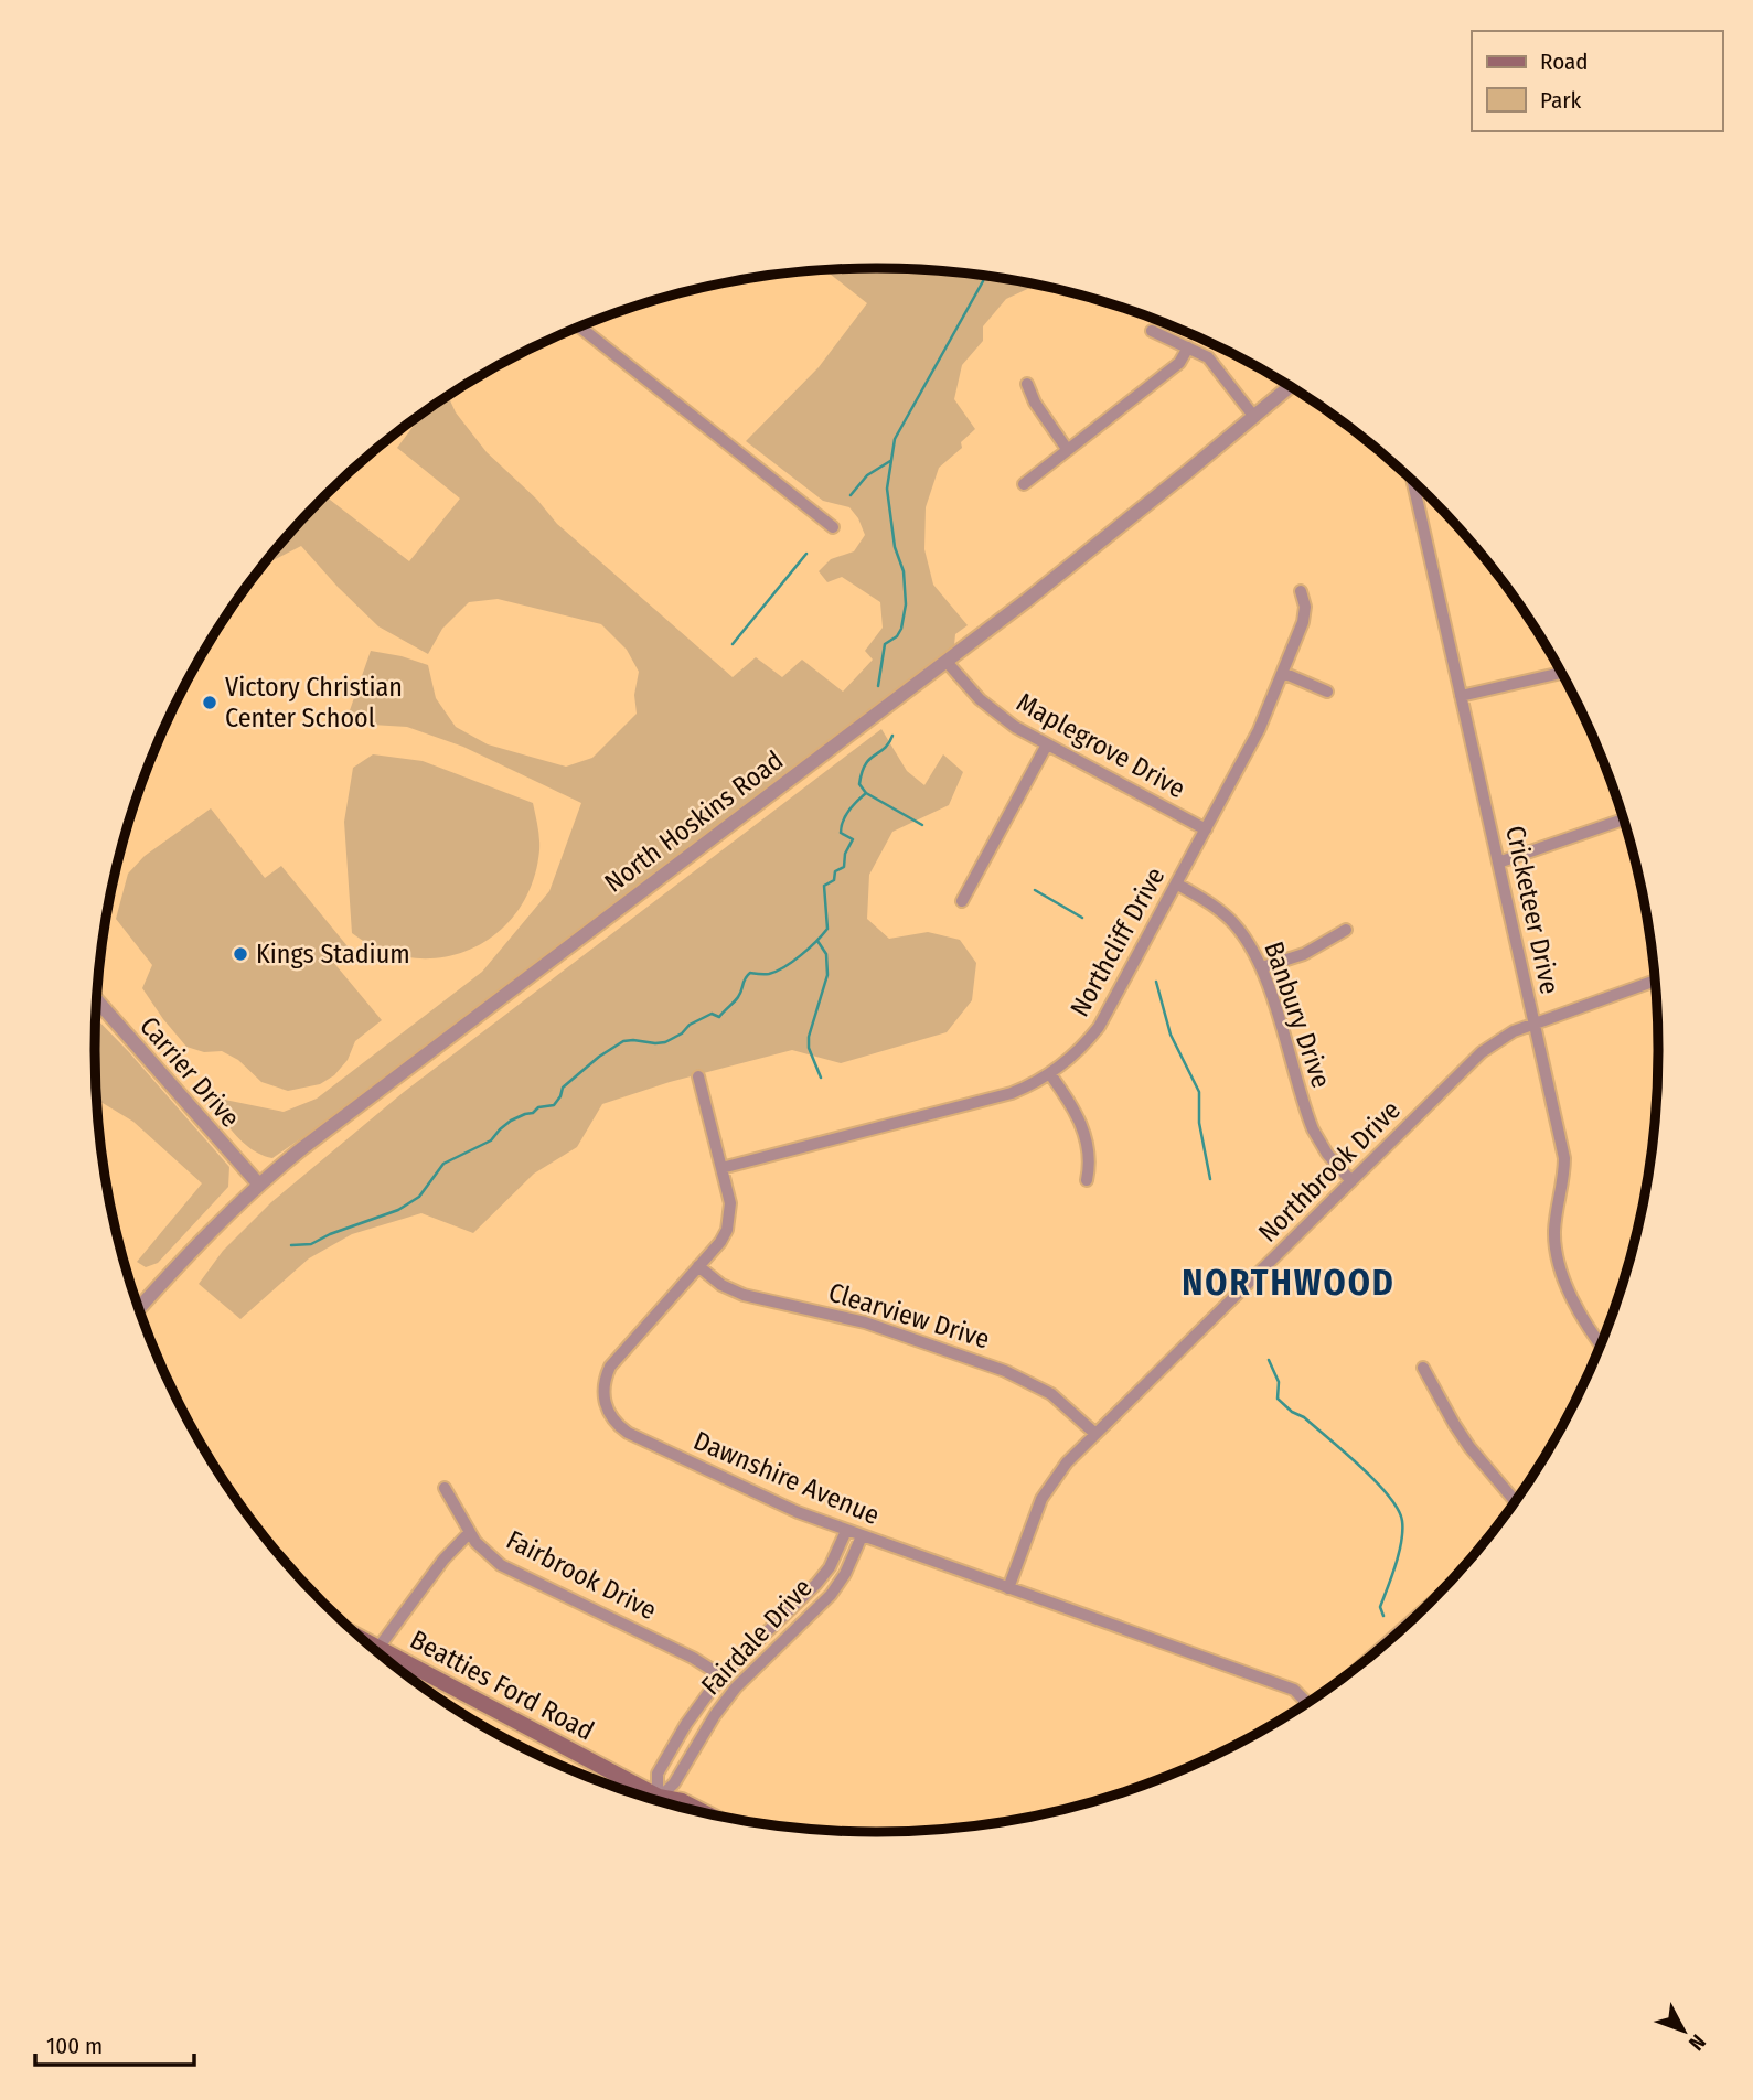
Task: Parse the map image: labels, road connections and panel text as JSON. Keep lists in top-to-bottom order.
{
  "streets": {
    "main road": ["Beatties Ford Road"],
    "street": [
      "Maplegrove Drive",
      "North Hoskins Road",
      "Cricketeer Drive",
      "Northcliff Drive",
      "Banbury Drive",
      "Carrier Drive",
      "Northbrook Drive",
      "Clearview Drive",
      "Dawnshire Avenue",
      "Fairbrook Drive",
      "Fairdale Drive"
    ]
  },
  "crossings": [
    ["Maplegrove Drive", "North Hoskins Road"],
    ["Maplegrove Drive", "Northcliff Drive"],
    ["North Hoskins Road", "Carrier Drive"],
    ["Cricketeer Drive", "Northbrook Drive"],
    ["Northcliff Drive", "Banbury Drive"],
    ["Northcliff Drive", "Dawnshire Avenue"],
    ["Banbury Drive", "Northbrook Drive"],
    ["Northbrook Drive", "Clearview Drive"],
    ["Northbrook Drive", "Dawnshire Avenue"],
    ["Clearview Drive", "Dawnshire Avenue"],
    ["Dawnshire Avenue", "Fairdale Drive"],
    ["Fairbrook Drive", "Fairdale Drive"]
  ],
  "districts": ["NORTHWOOD"],
  "places": ["Victory Christian Center School", "Kings Stadium"],
  "legend": ["Road", "Park"],
  "scale_bar": "100 m",
  "north": "bottom right"
}
